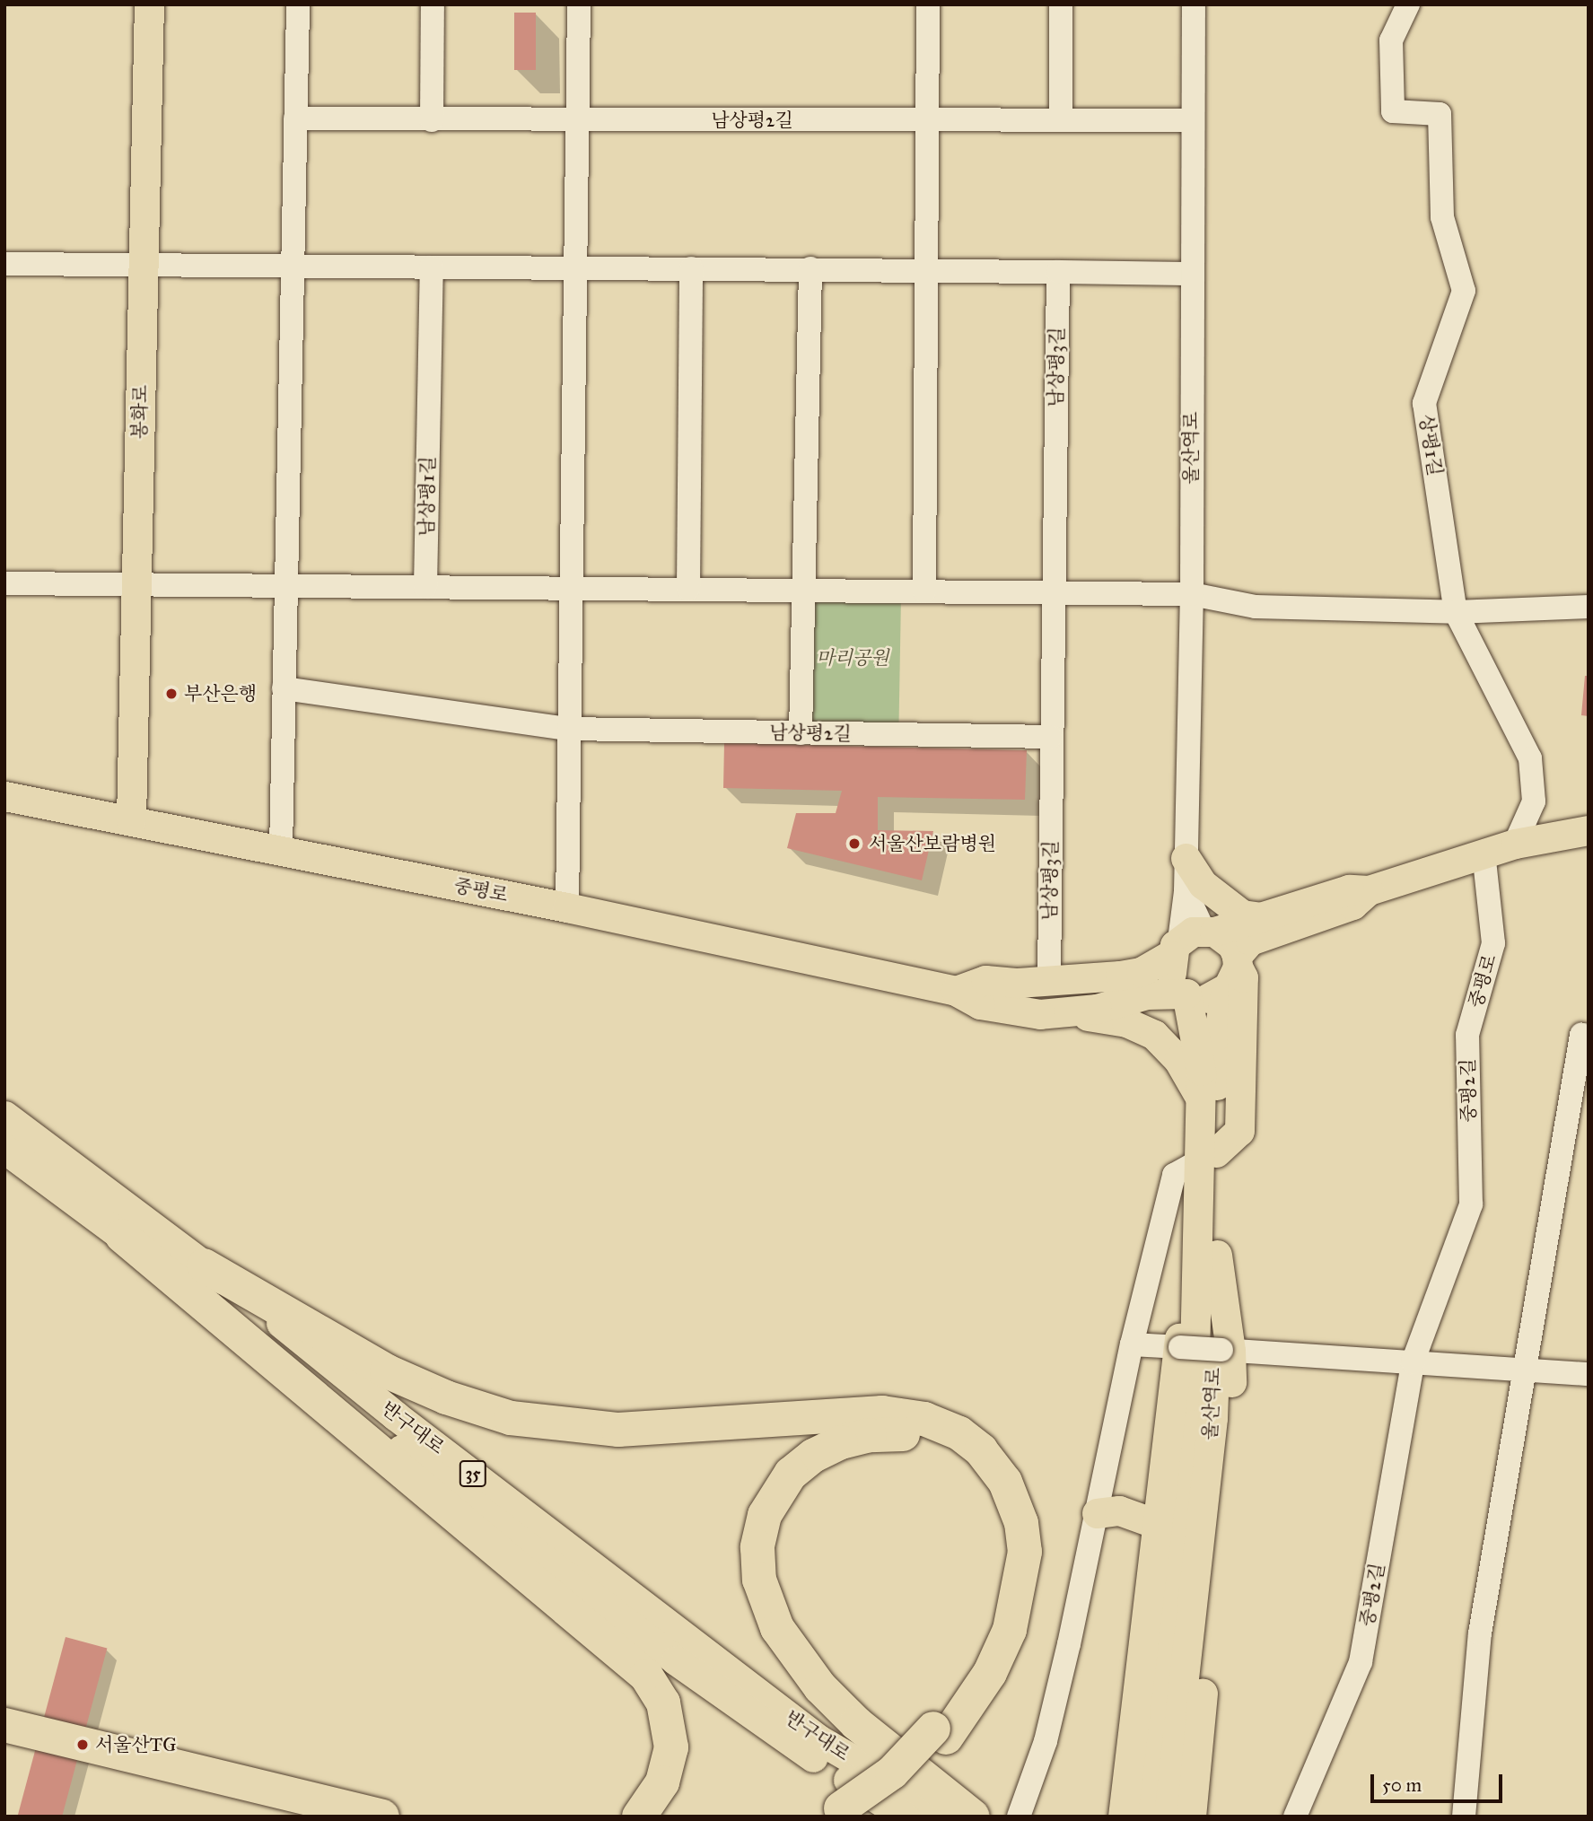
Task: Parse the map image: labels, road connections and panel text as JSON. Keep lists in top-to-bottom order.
{
  "streets": {
    "main road": [
      "봉화로",
      "울산역로",
      "중평로",
      "반구대로",
      "35"
    ],
    "street": [
      "남상평2길",
      "남상평3길",
      "상평1길",
      "남상평1길",
      "중평2길"
    ]
  },
  "crossings": [
    ["남상평2길", "남상평3길"],
    ["봉화로", "중평로"],
    ["중평로", "중평2길"]
  ],
  "parks": ["마리공원"],
  "places": ["부산은행", "서울산보람병원", "서울산TG"],
  "scale_bar": "50 m"
}
